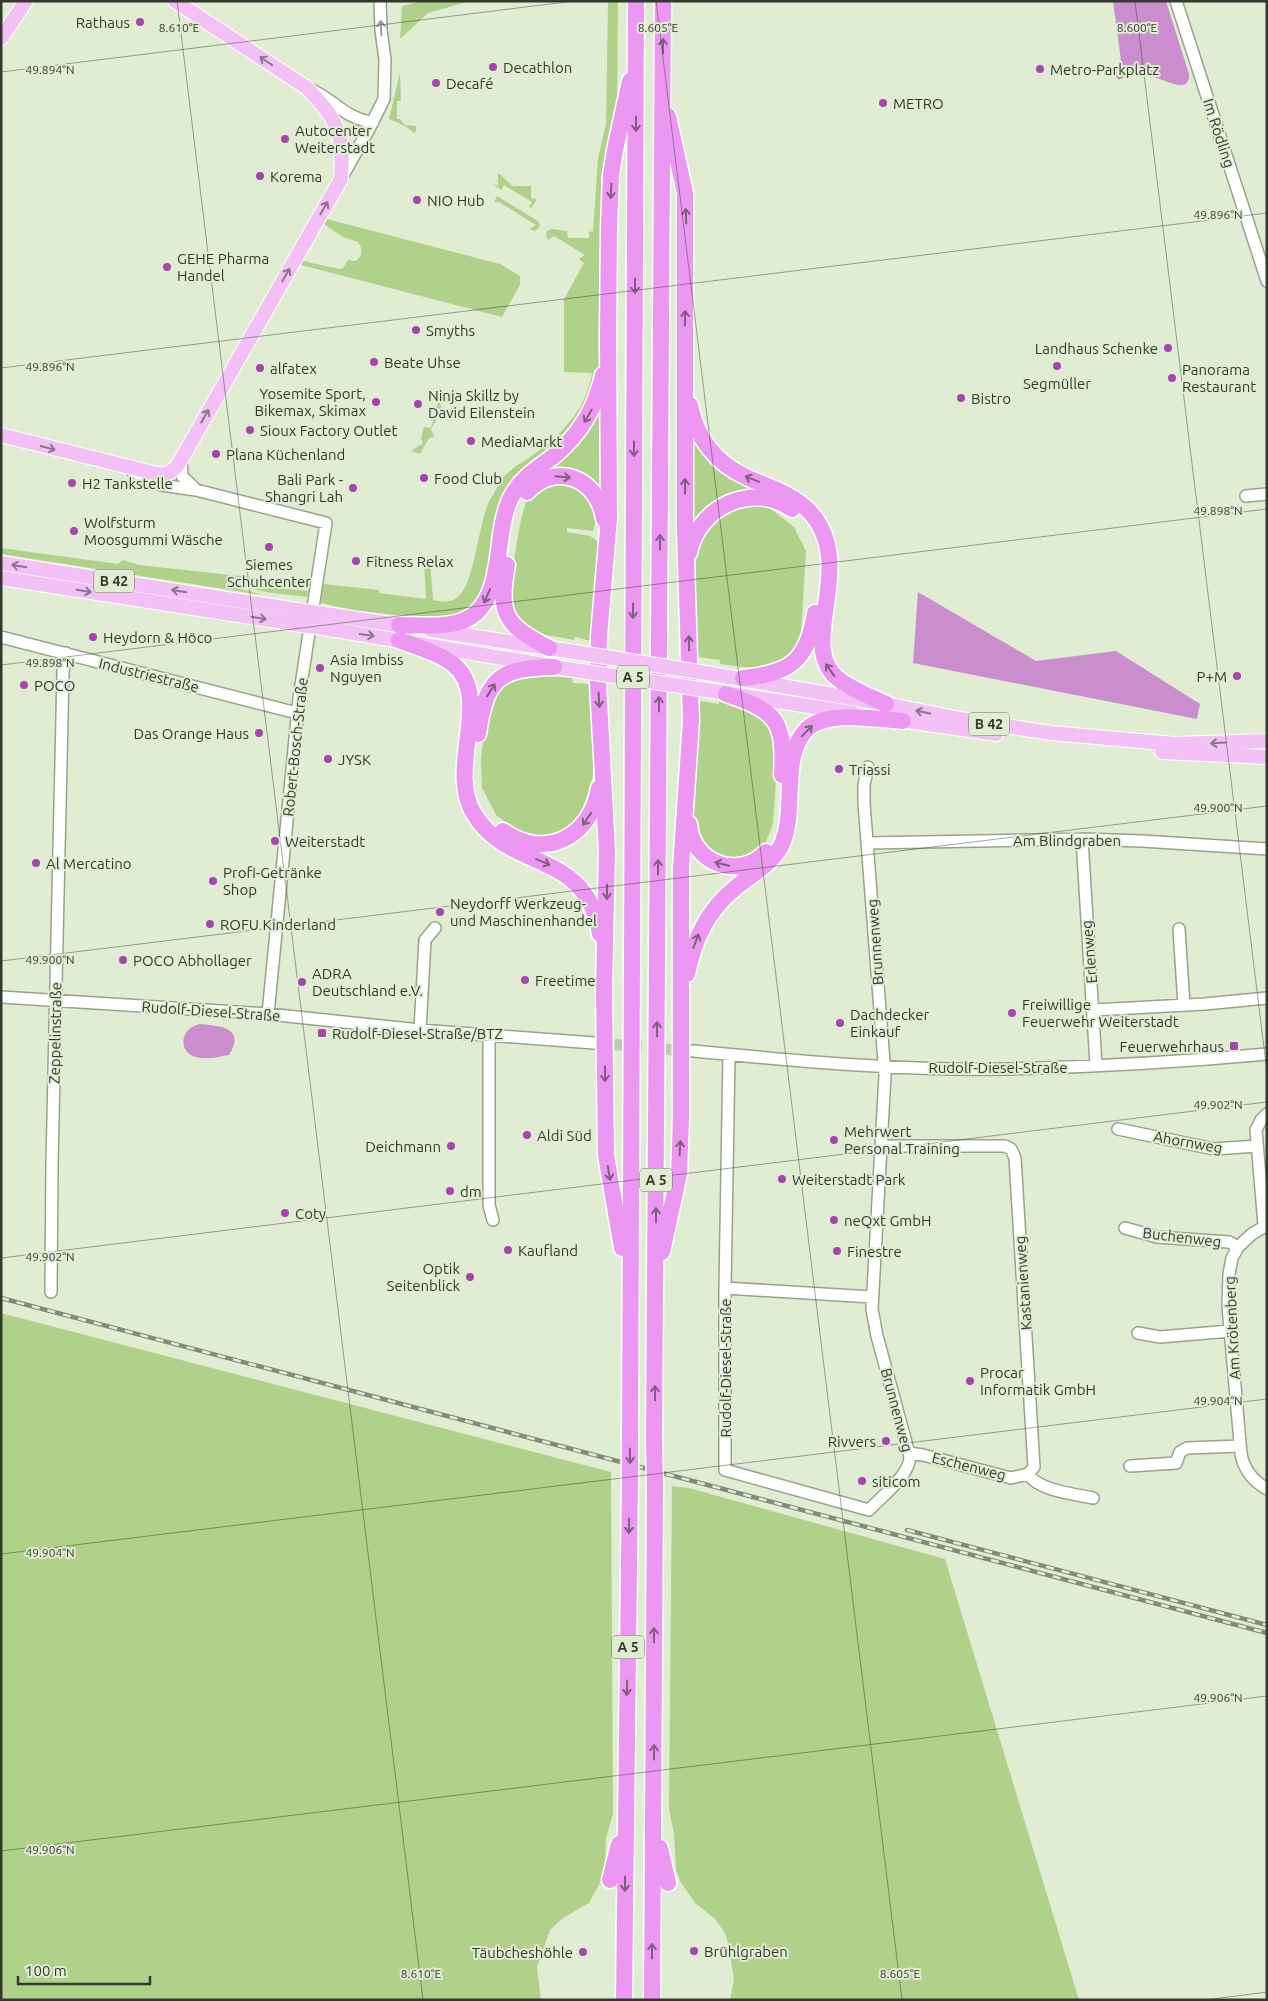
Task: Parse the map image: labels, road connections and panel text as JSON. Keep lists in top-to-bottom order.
{
  "streets": {
    "highway": ["A 5"],
    "main road": ["B 42"],
    "street": [
      "Im Rödling",
      "Industriestraße",
      "Robert-Bosch-Straße",
      "Am Blindgraben",
      "Brunnenweg",
      "Erlenweg",
      "Rudolf-Diesel-Straße",
      "Zeppelinstraße",
      "Ahornweg",
      "Buchenweg",
      "Kastanienweg",
      "Am Krötenberg",
      "Eschenweg"
    ]
  },
  "crossings": [
    ["B 42", "A 5"],
    ["B 42", "Robert-Bosch-Straße"],
    ["Industriestraße", "Robert-Bosch-Straße"],
    ["Industriestraße", "Zeppelinstraße"],
    ["Robert-Bosch-Straße", "Rudolf-Diesel-Straße"],
    ["Am Blindgraben", "Brunnenweg"],
    ["Am Blindgraben", "Erlenweg"],
    ["Brunnenweg", "Rudolf-Diesel-Straße"],
    ["Brunnenweg", "Kastanienweg"],
    ["Brunnenweg", "Eschenweg"],
    ["Erlenweg", "Rudolf-Diesel-Straße"],
    ["Rudolf-Diesel-Straße", "Zeppelinstraße"],
    ["Ahornweg", "Am Krötenberg"],
    ["Buchenweg", "Am Krötenberg"],
    ["Kastanienweg", "Eschenweg"]
  ],
  "places": {
    "other": [
      "Rathaus",
      "Decathlon",
      "Metro-Parkplatz",
      "Decafé",
      "METRO",
      "Autocenter Weiterstadt",
      "Korema",
      "NIO Hub",
      "GEHE Pharma Handel",
      "Smyths",
      "Landhaus Schenke",
      "Beate Uhse",
      "Segmüller",
      "alfatex",
      "Panorama Restaurant",
      "Bistro",
      "Yosemite Sport, Bikemax, Skimax",
      "Ninja Skillz by David Eilenstein",
      "Sioux Factory Outlet",
      "MediaMarkt",
      "Plana Küchenland",
      "Food Club",
      "H2 Tankstelle",
      "Bali Park - Shangri Lah",
      "Wolfsturm Moosgummi Wäsche",
      "Siemes Schuhcenter",
      "Fitness Relax",
      "Heydorn & Höco",
      "Asia Imbiss Nguyen",
      "P+M",
      "POCO",
      "Das Orange Haus",
      "JYSK",
      "Triassi",
      "Weiterstadt",
      "Al Mercatino",
      "Profi-Getränke Shop",
      "Neydorff Werkzeug- und Maschinenhandel",
      "ROFU Kinderland",
      "POCO Abhollager",
      "Freetime",
      "ADRA Deutschland e.V.",
      "Freiwillige Feuerwehr Weiterstadt",
      "Dachdecker Einkauf",
      "Aldi Süd",
      "Mehrwert Personal Training",
      "Deichmann",
      "Weiterstadt Park",
      "dm",
      "Coty",
      "neQxt GmbH",
      "Kaufland",
      "Finestre",
      "Optik Seitenblick",
      "Procar Informatik GmbH",
      "Rivvers",
      "siticom",
      "Brühlgraben",
      "Täubcheshöhle"
    ],
    "transit": ["Rudolf-Diesel-Straße/BTZ", "Feuerwehrhaus"]
  },
  "scale_bar": "100 m",
  "coordinates": [
    "8.610°E",
    "8.605°E",
    "8.600°E",
    "49.894°N",
    "49.896°N",
    "49.898°N",
    "49.900°N",
    "49.902°N",
    "49.904°N",
    "49.906°N"
  ]
}
